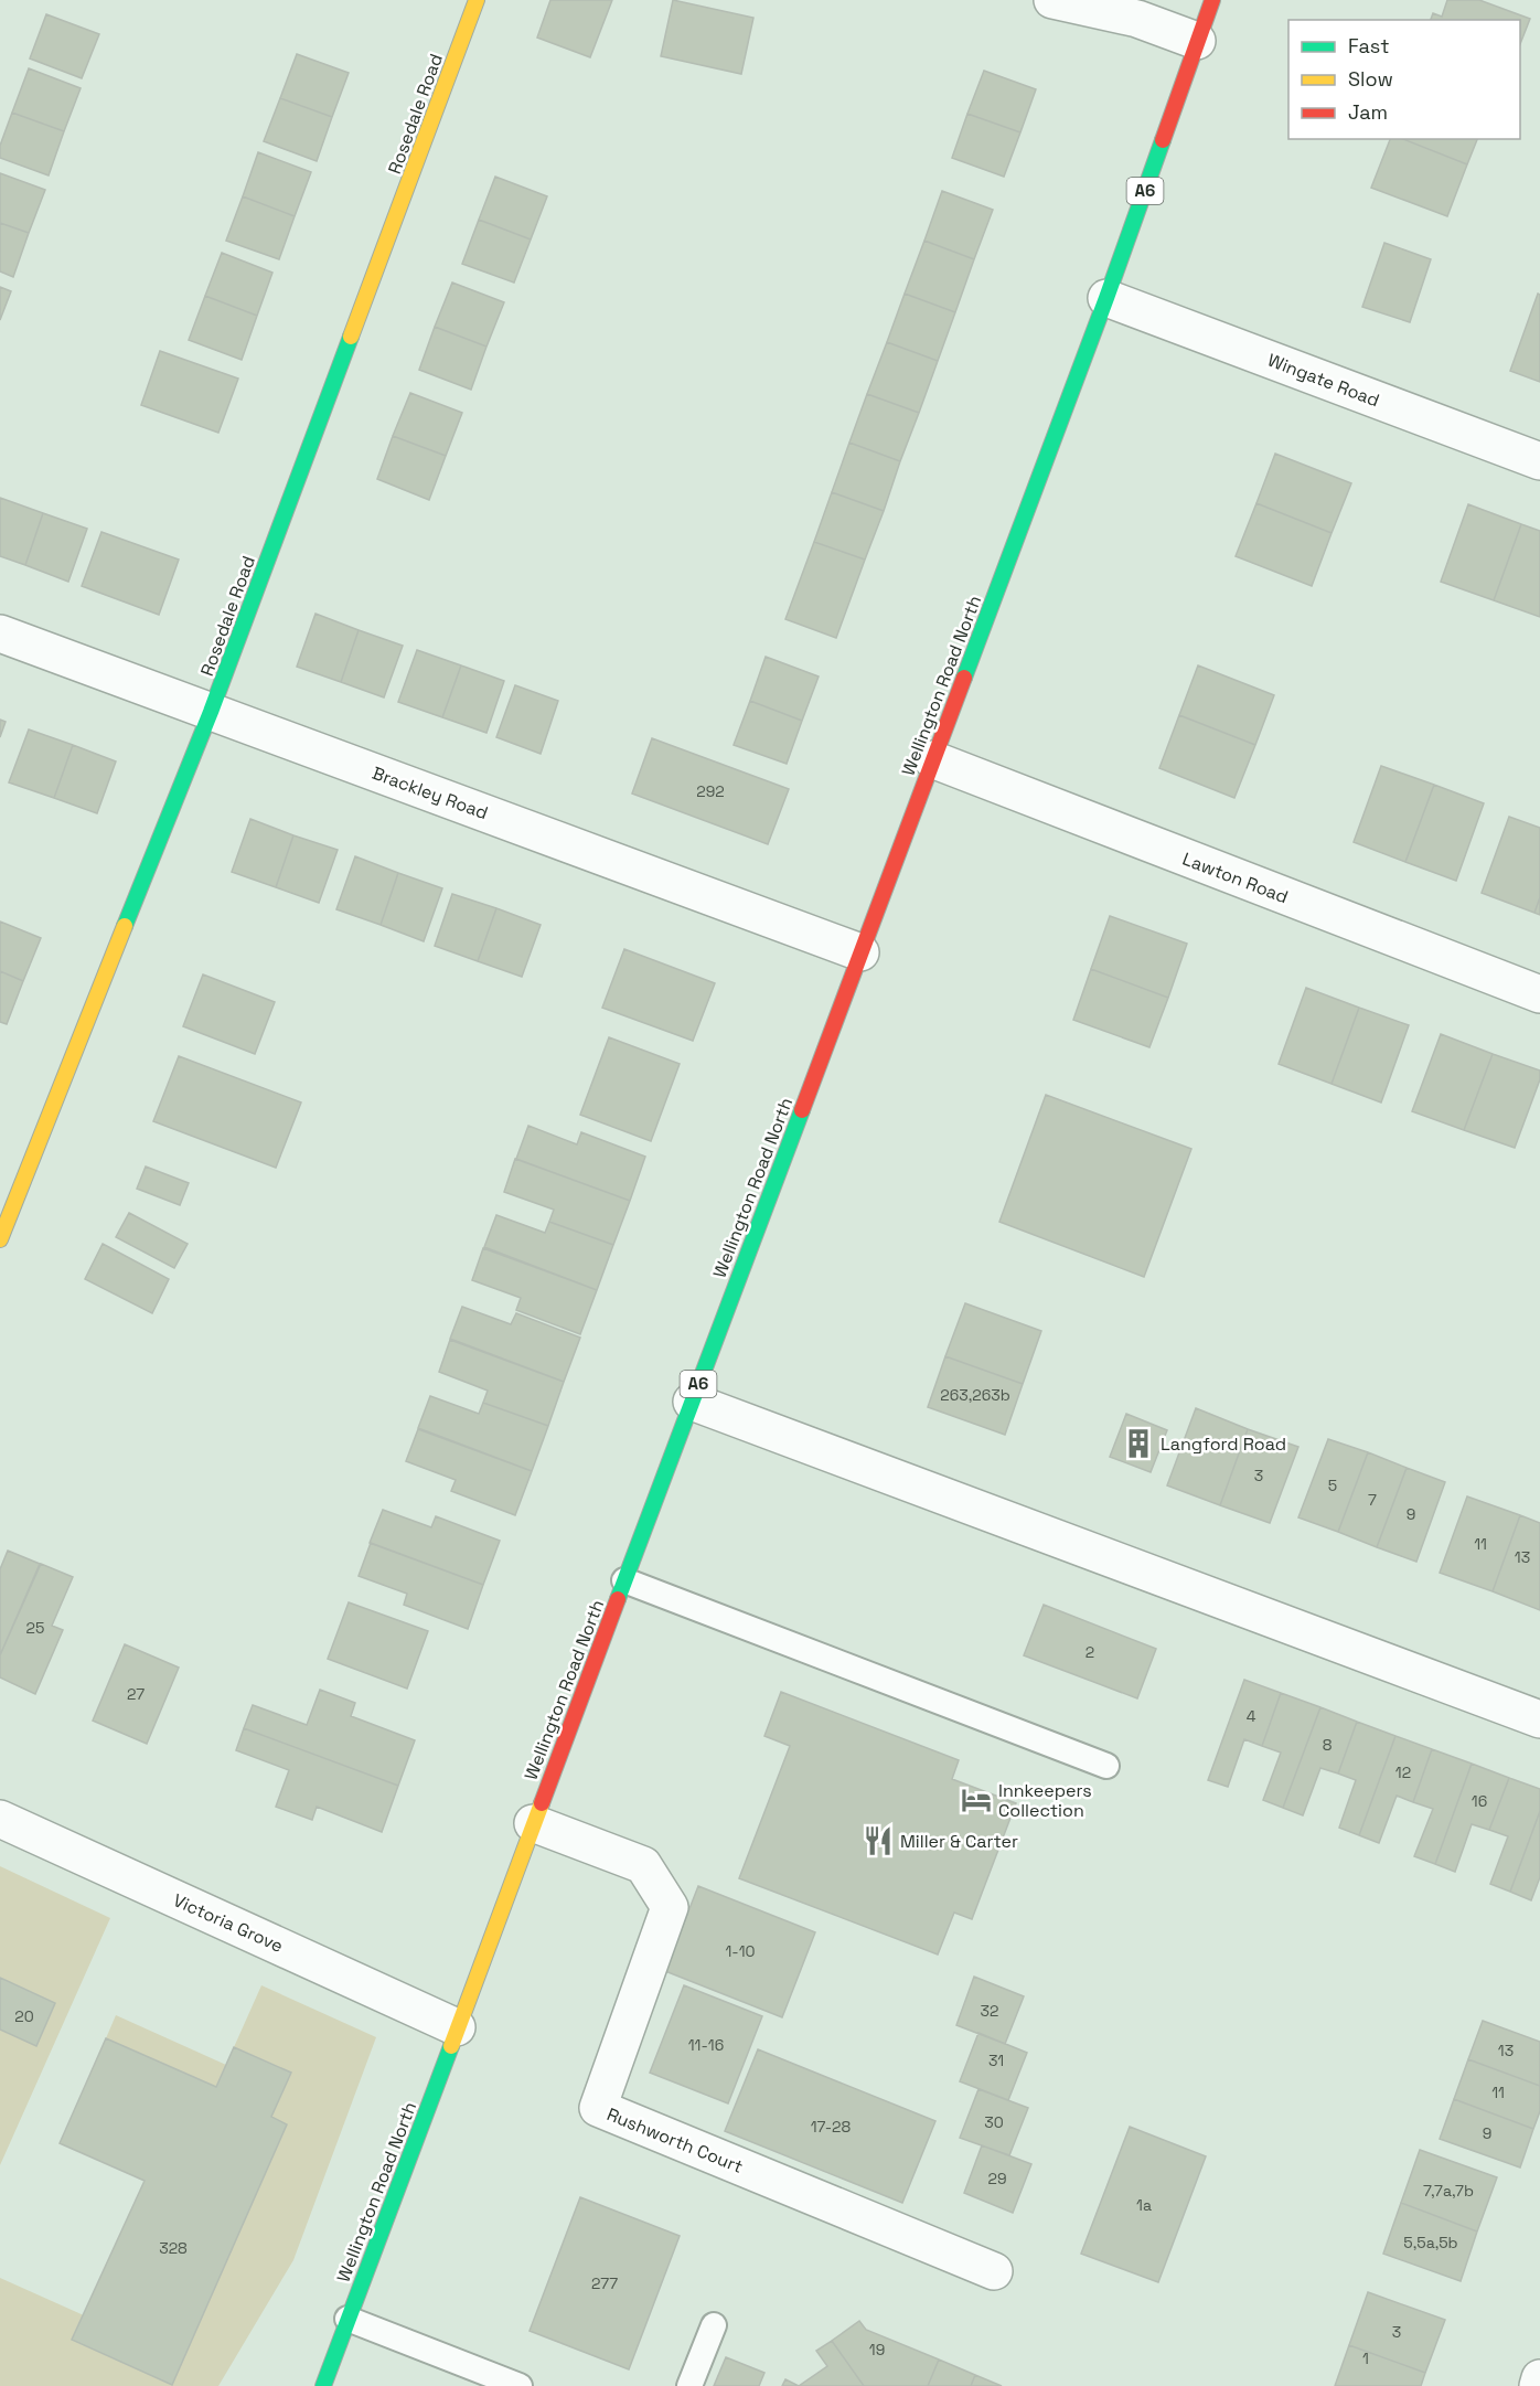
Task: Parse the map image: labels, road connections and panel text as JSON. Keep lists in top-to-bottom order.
{
  "streets": {
    "main road": ["Rosedale Road", "A6", "Wellington Road North"],
    "street": [
      "Wingate Road",
      "Brackley Road",
      "Lawton Road",
      "Victoria Grove",
      "Rushworth Court"
    ]
  },
  "crossings": [
    ["Rosedale Road", "Brackley Road"],
    ["Wingate Road", "Wellington Road North"],
    ["Wellington Road North", "Brackley Road"],
    ["Wellington Road North", "Lawton Road"],
    ["Wellington Road North", "Victoria Grove"],
    ["Wellington Road North", "Rushworth Court"]
  ],
  "places": {
    "building": ["Langford Road"],
    "hotel": ["Innkeepers Collection"],
    "restaurant": ["Miller & Carter"]
  },
  "house_numbers": [
    "292",
    "263,263b",
    "3",
    "5",
    "7",
    "9",
    "11",
    "13",
    "25",
    "2",
    "27",
    "4",
    "8",
    "12",
    "16",
    "1-10",
    "32",
    "20",
    "11-16",
    "13",
    "31",
    "11",
    "30",
    "17-28",
    "9",
    "29",
    "7,7a,7b",
    "1a",
    "5,5a,5b",
    "328",
    "277",
    "3",
    "19",
    "1"
  ],
  "legend": ["Fast", "Slow", "Jam"]
}
